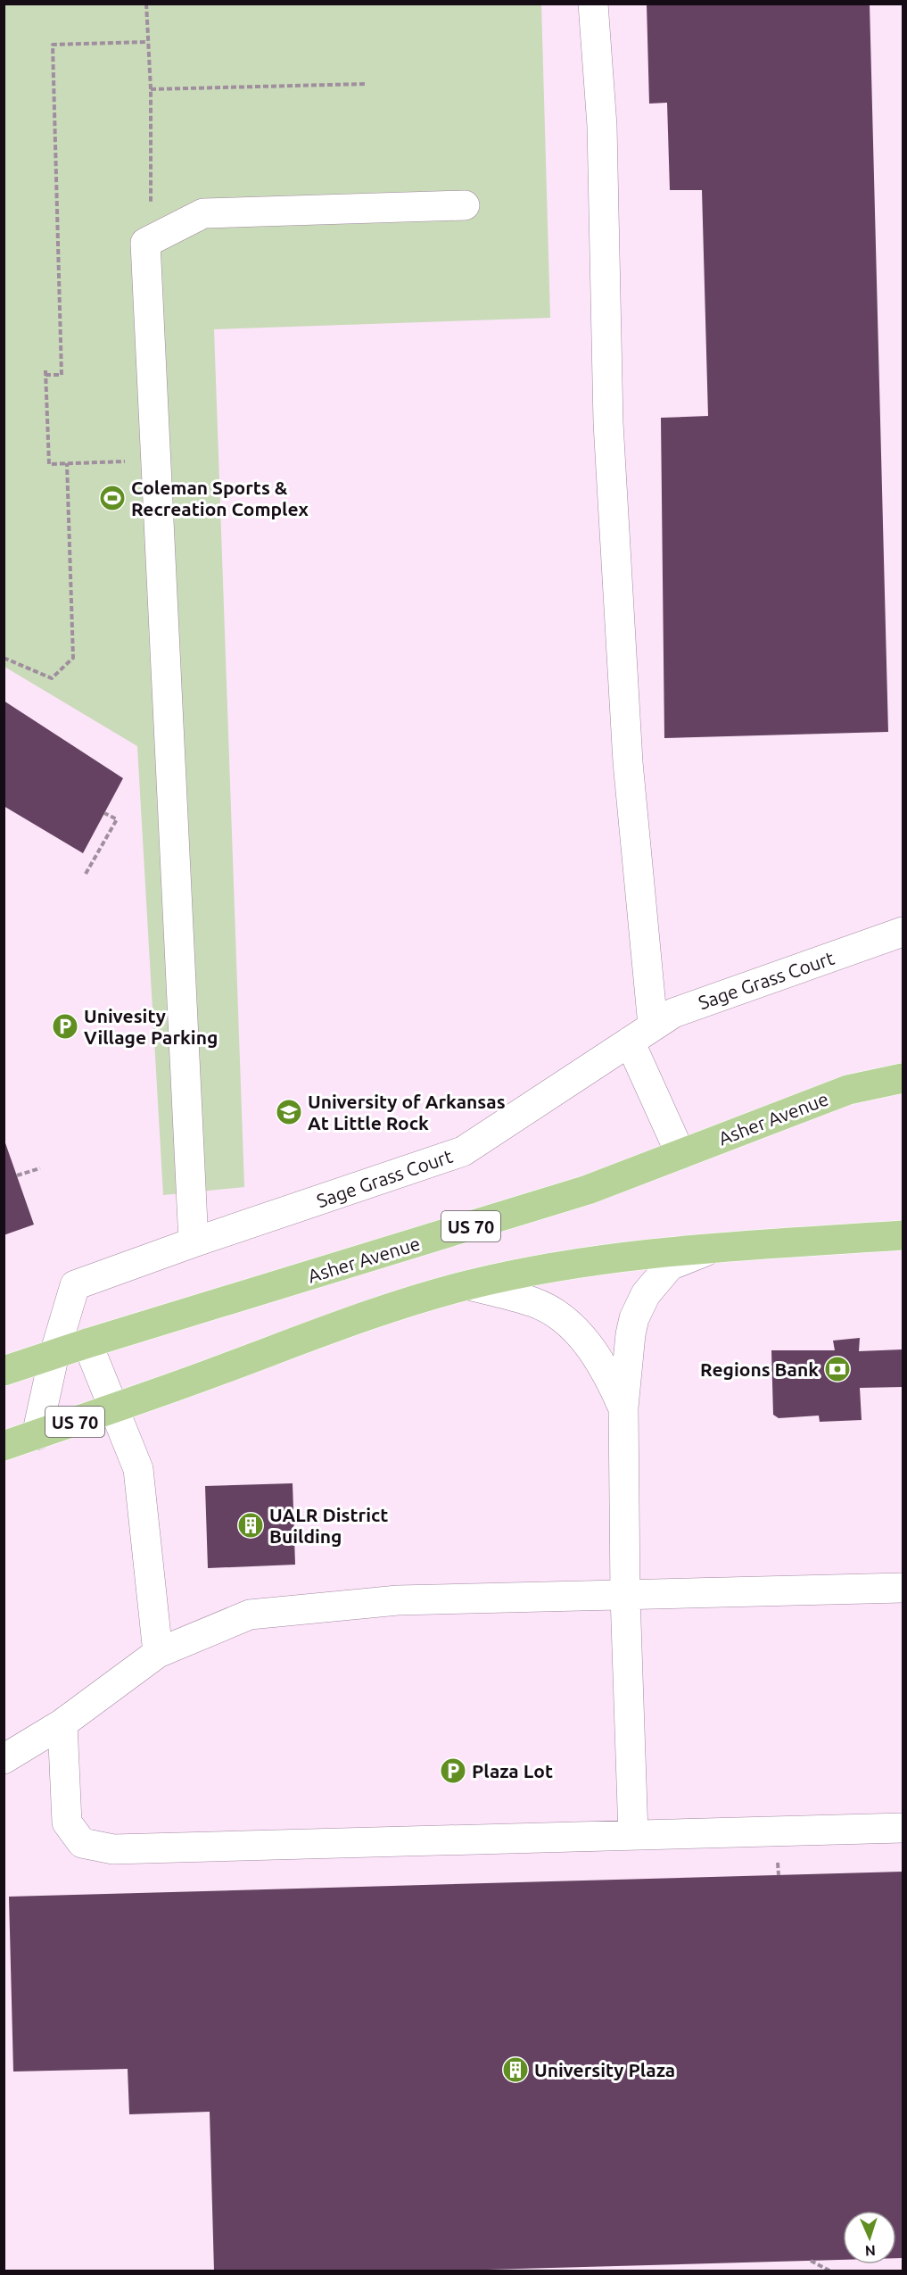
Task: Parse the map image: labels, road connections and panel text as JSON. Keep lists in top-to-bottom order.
{
  "streets": {
    "main road": ["Asher Avenue", "US 70"],
    "lane": ["Sage Grass Court"]
  },
  "crossings": [
    ["Sage Grass Court", "Asher Avenue"],
    ["Sage Grass Court", "US 70"]
  ],
  "places": {
    "sports": ["Coleman Sports & Recreation Complex"],
    "parking": ["Univesity Village Parking", "Plaza Lot"],
    "school or university": ["University of Arkansas At Little Rock"],
    "bank": ["Regions Bank"],
    "building": ["UALR District Building", "University Plaza"]
  },
  "north": "bottom"
}
